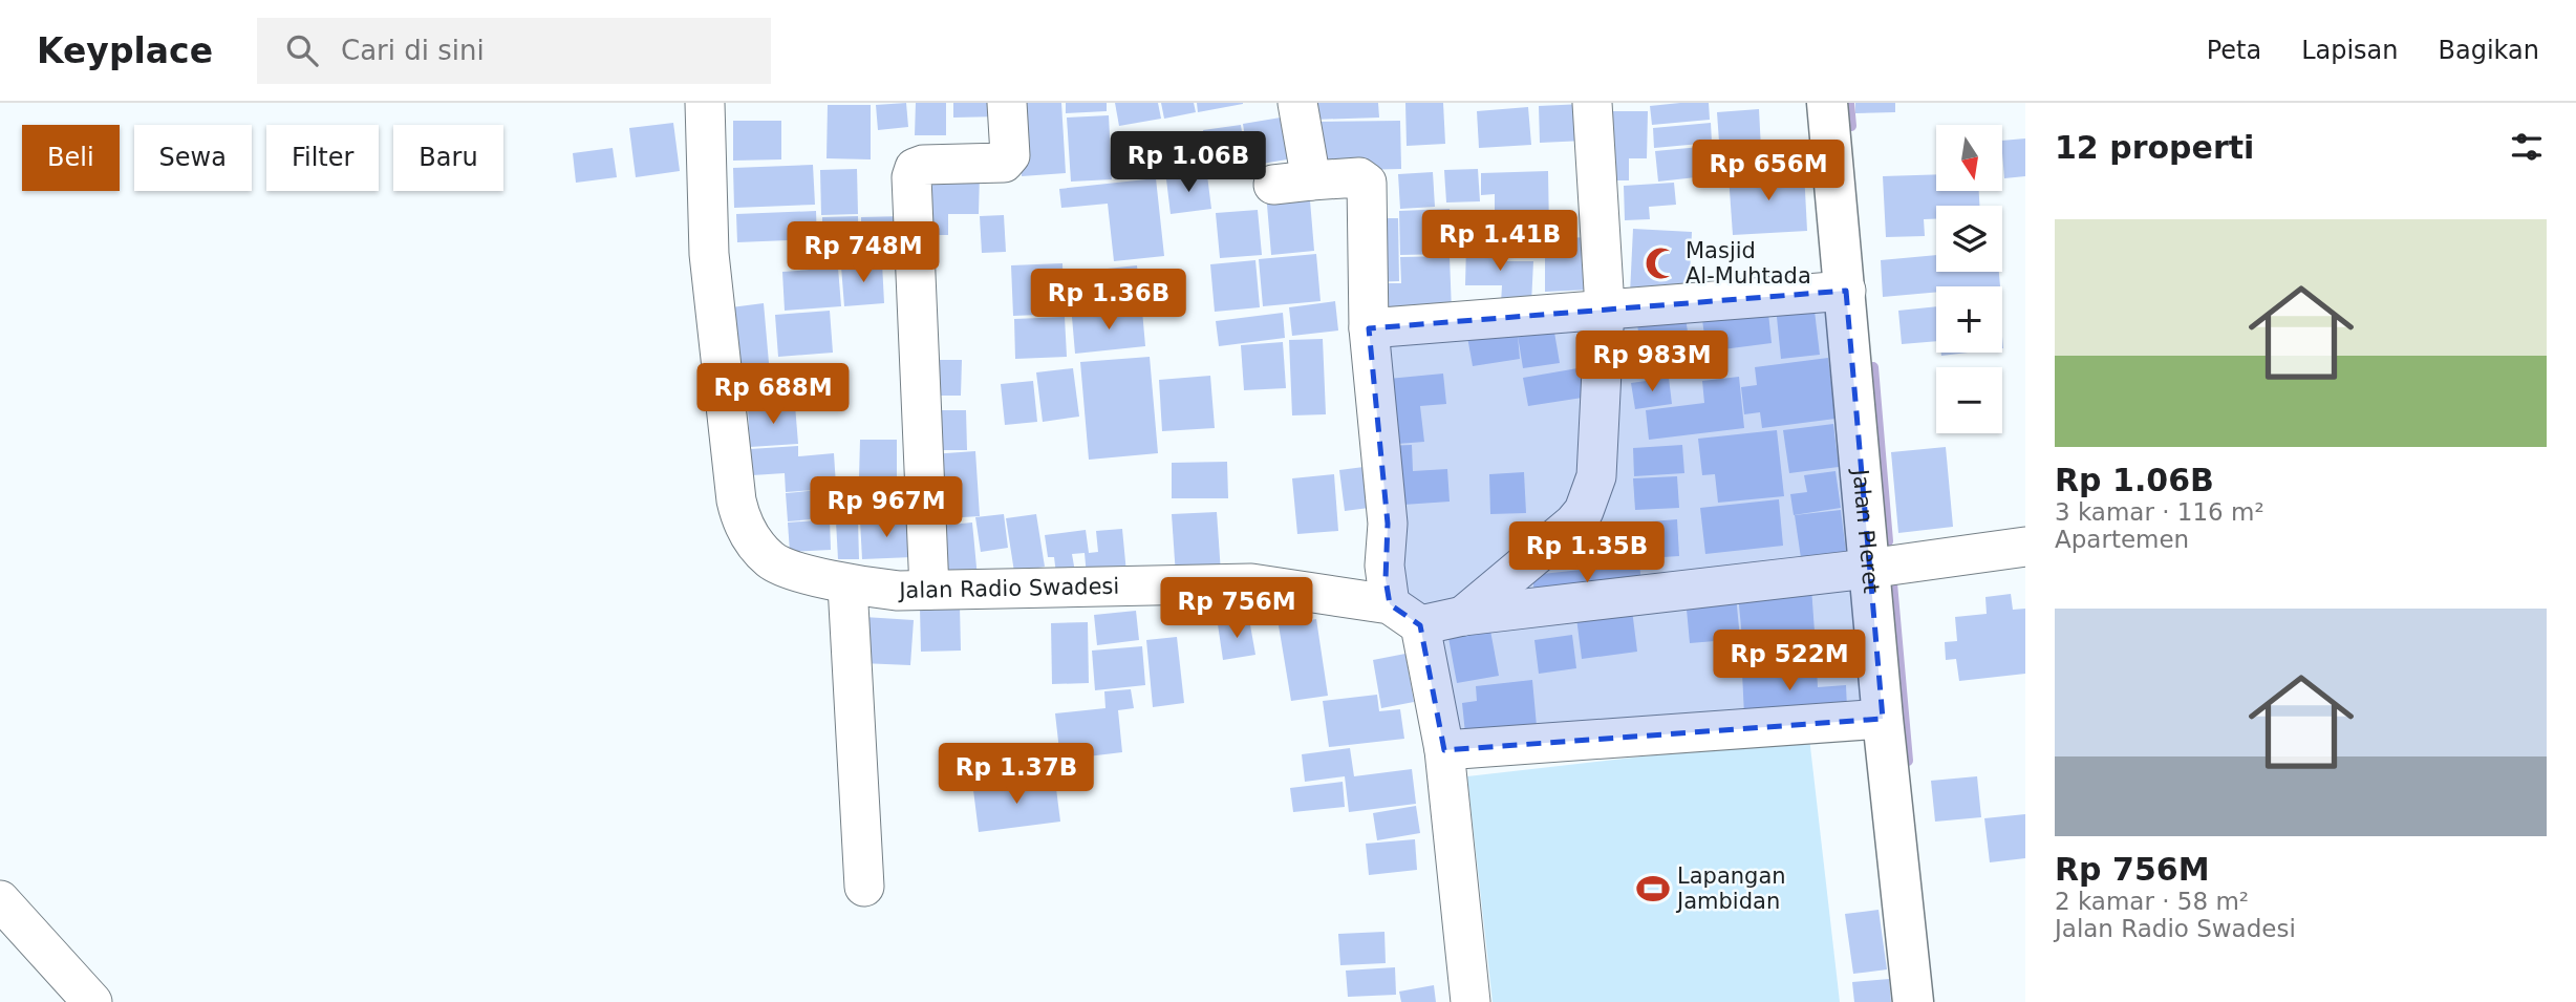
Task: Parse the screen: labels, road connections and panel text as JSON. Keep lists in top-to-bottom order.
{
  "streets": {
    "main road": ["Jalan Pleret"],
    "street": ["Jalan Radio Swadesi"]
  },
  "places": {
    "mosque": ["Masjid Al-Muhtada"],
    "sports": ["Lapangan Jambidan"]
  },
  "north": "bottom",
  "page": {
    "header": "Keyplace",
    "search": "Cari di sini",
    "nav": ["Peta", "Lapisan", "Bagikan"],
    "heading": "12 properti",
    "map_buttons": ["+", "−"],
    "chip": [
      "Beli",
      "Sewa",
      "Filter",
      "Baru"
    ],
    "price": [
      "Rp 1.06B",
      "Rp 656M",
      "Rp 1.41B",
      "Rp 748M",
      "Rp 1.36B",
      "Rp 983M",
      "Rp 688M",
      "Rp 967M",
      "Rp 1.35B",
      "Rp 756M",
      "Rp 522M",
      "Rp 1.37B"
    ],
    "list": [
      {
        "name": "Rp 1.06B",
        "note": "3 kamar · 116 m² · Apartemen"
      },
      {
        "name": "Rp 756M",
        "note": "2 kamar · 58 m² · Jalan Radio Swadesi"
      }
    ]
  }
}
